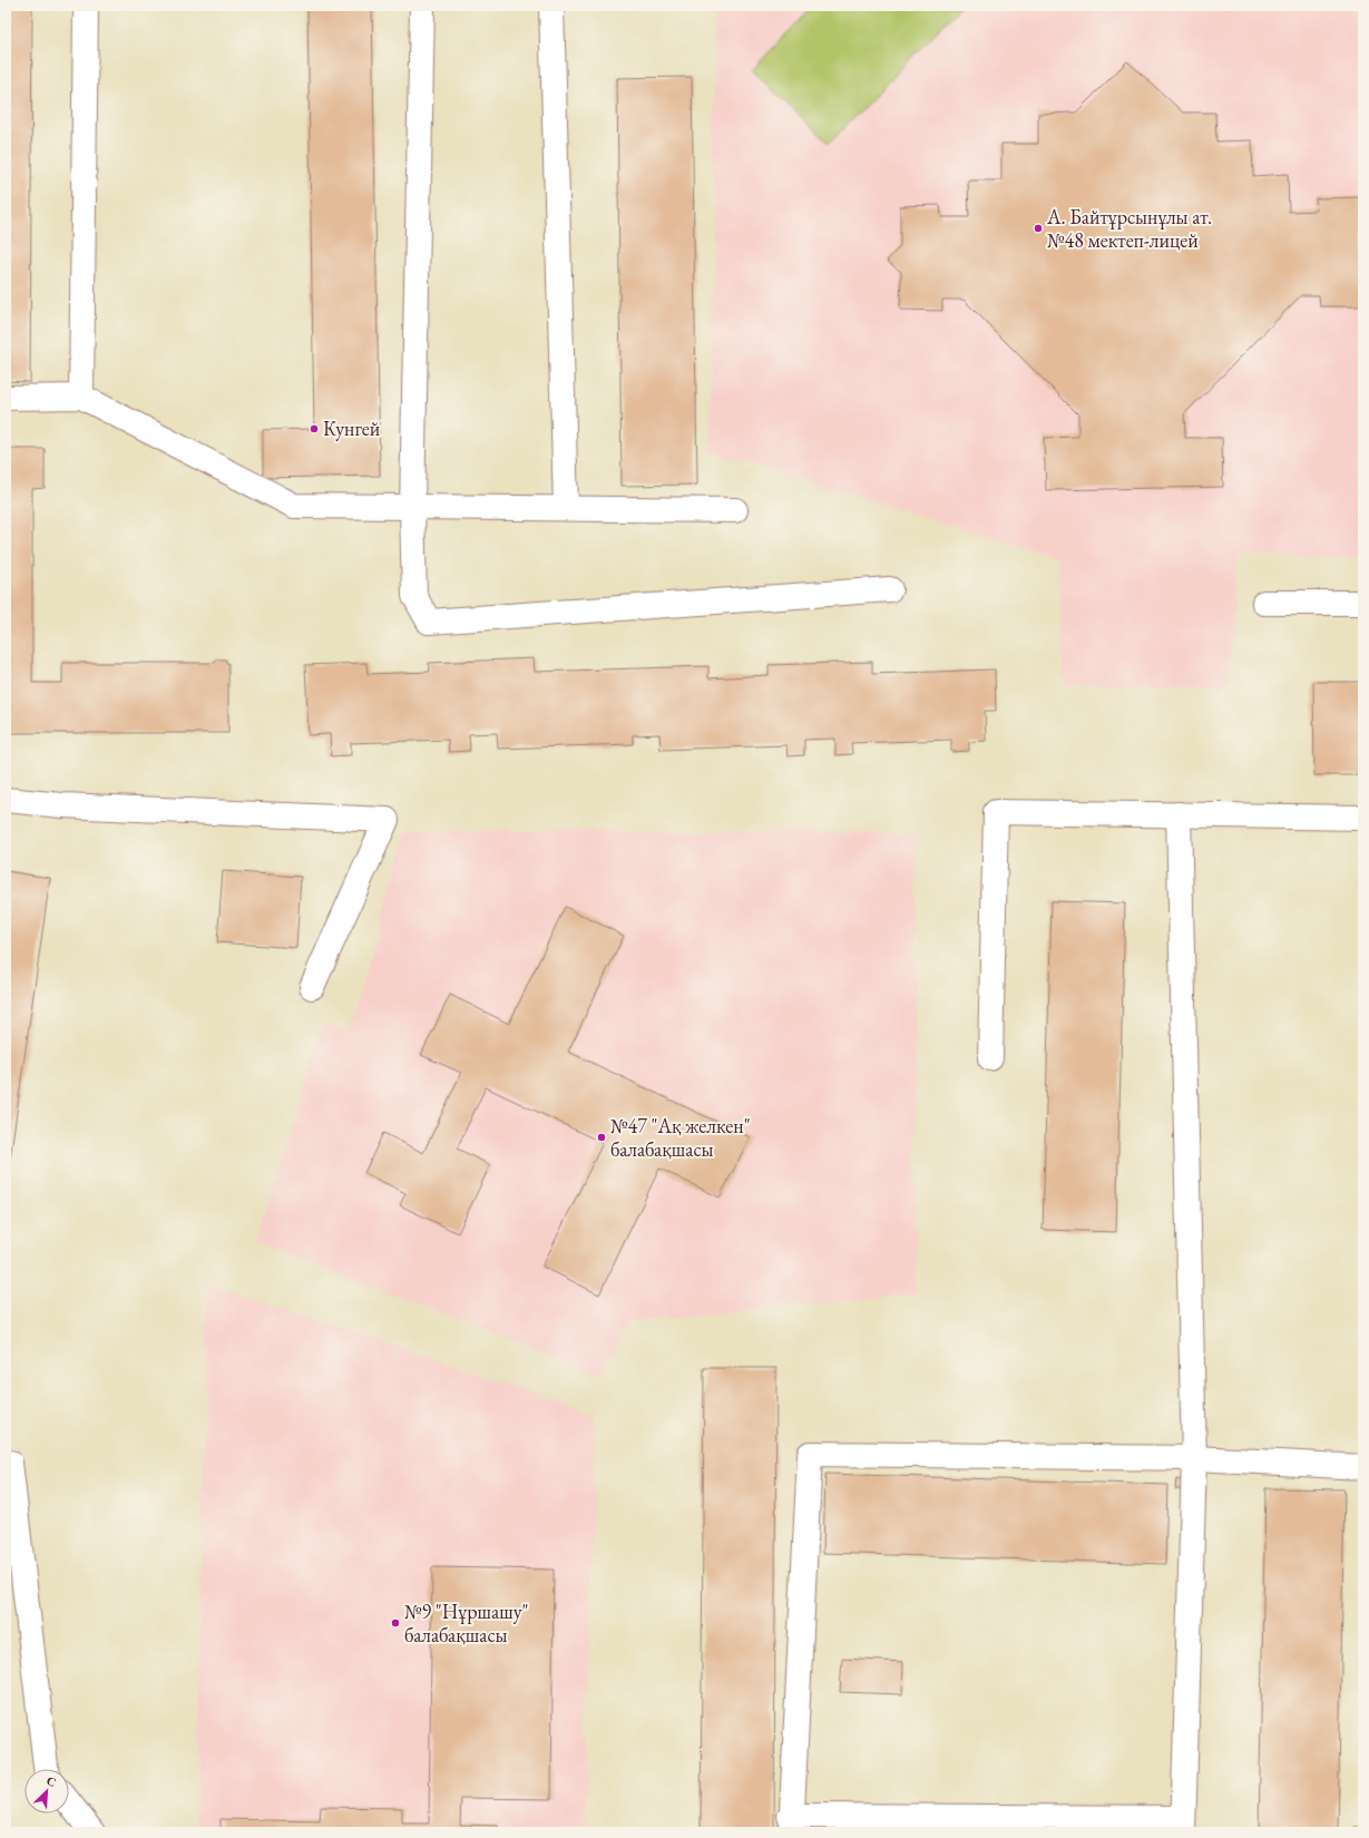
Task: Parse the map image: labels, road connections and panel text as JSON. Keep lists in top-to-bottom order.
{
  "places": [
    "А. Байтұрсынұлы ат. №48 мектеп-лицей",
    "Кунгей",
    "№47 \"Ақ желкен\" балабақшасы",
    "№9 \"Нұршашу\" балабақшасы"
  ],
  "north": "top right"
}
